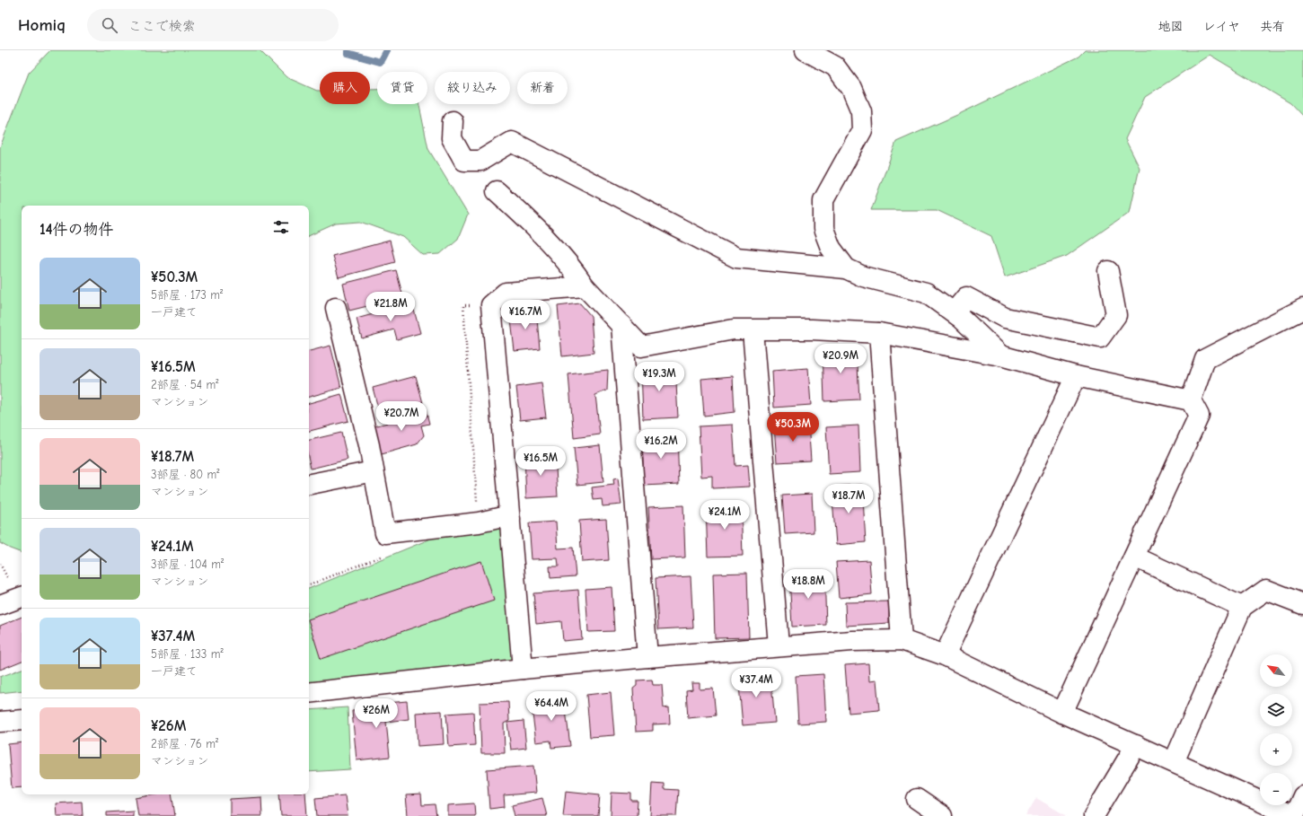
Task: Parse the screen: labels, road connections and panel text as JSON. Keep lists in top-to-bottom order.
{
  "north": "top left",
  "page": {
    "header": "Homiq",
    "search": "ここで検索",
    "nav": ["地図", "レイヤ", "共有"],
    "chip": [
      "購入",
      "賃貸",
      "絞り込み",
      "新着"
    ],
    "heading": "14件の物件",
    "list": [
      {
        "name": "¥50.3M",
        "note": "5部屋 · 173 m² · 一戸建て"
      },
      {
        "name": "¥16.5M",
        "note": "2部屋 · 54 m² · マンション"
      },
      {
        "name": "¥18.7M",
        "note": "3部屋 · 80 m² · マンション"
      },
      {
        "name": "¥24.1M",
        "note": "3部屋 · 104 m² · マンション"
      },
      {
        "name": "¥37.4M",
        "note": "5部屋 · 133 m² · 一戸建て"
      },
      {
        "name": "¥26M",
        "note": "2部屋 · 76 m² · マンション"
      }
    ],
    "price": [
      "¥21.8M",
      "¥16.7M",
      "¥20.9M",
      "¥19.3M",
      "¥20.7M",
      "¥50.3M",
      "¥16.2M",
      "¥16.5M",
      "¥18.7M",
      "¥24.1M",
      "¥18.8M",
      "¥37.4M",
      "¥64.4M",
      "¥26M"
    ],
    "map_buttons": ["+", "−"]
  }
}
